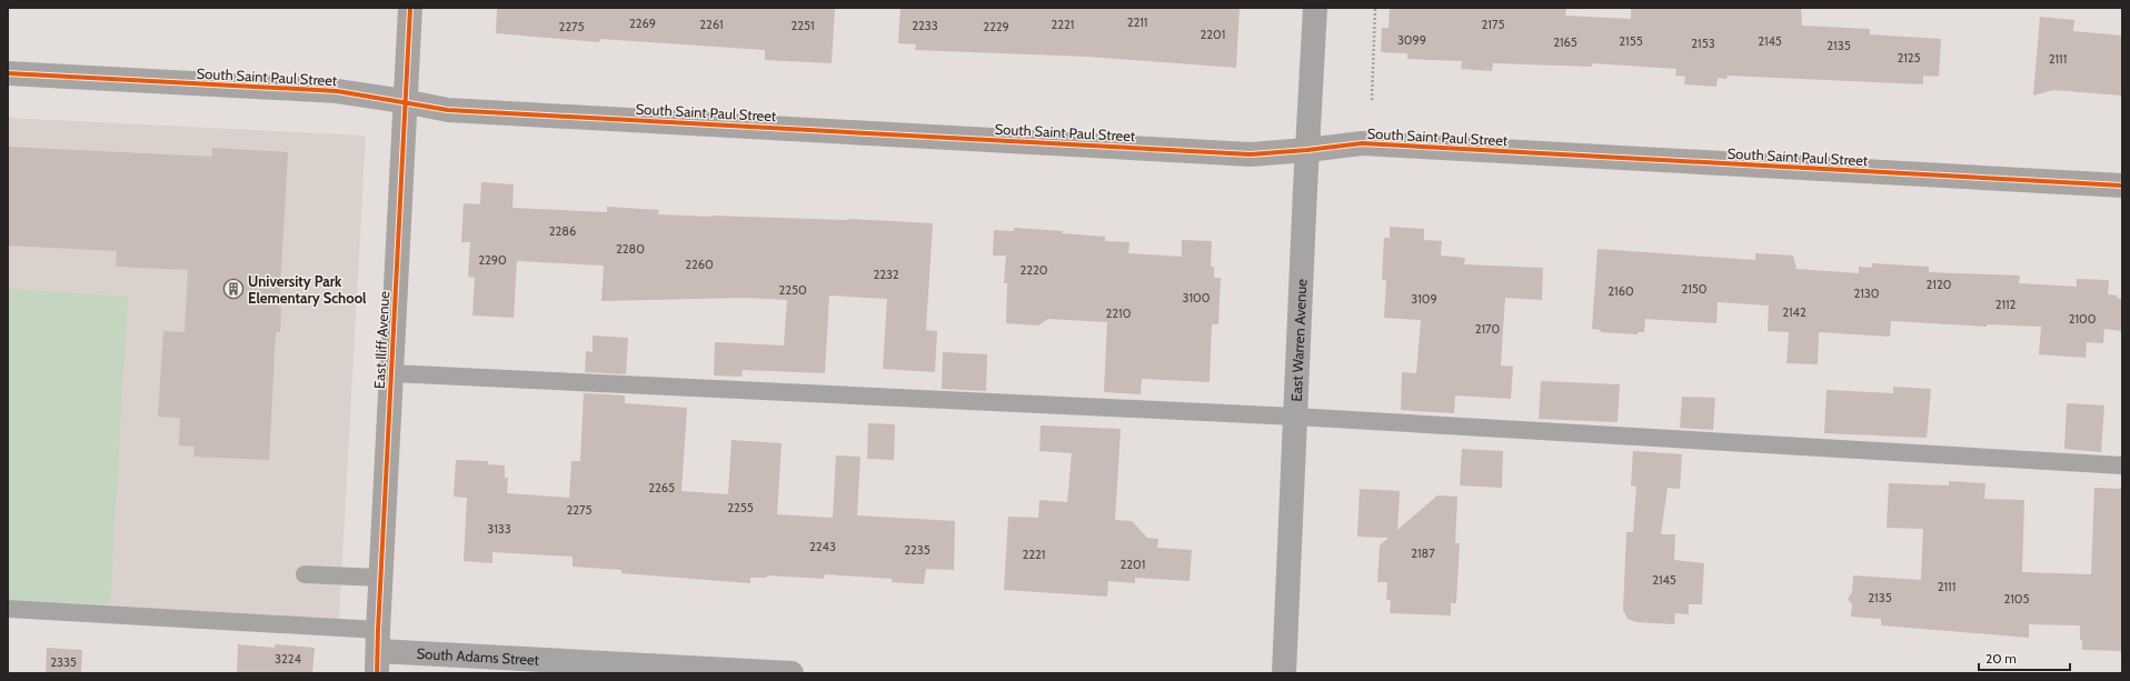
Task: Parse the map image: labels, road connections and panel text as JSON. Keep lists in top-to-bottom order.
{
  "streets": {
    "street": [
      "South Saint Paul Street",
      "East Iliff Avenue",
      "East Warren Avenue",
      "South Adams Street"
    ]
  },
  "crossings": [
    ["South Saint Paul Street", "East Iliff Avenue"],
    ["South Saint Paul Street", "East Warren Avenue"],
    ["East Iliff Avenue", "South Adams Street"]
  ],
  "places": {
    "building": ["University Park Elementary School"]
  },
  "house_numbers": [
    "2211",
    "2269",
    "2261",
    "2221",
    "2175",
    "2251",
    "2233",
    "2275",
    "2229",
    "2201",
    "3099",
    "2155",
    "2145",
    "2165",
    "2153",
    "2135",
    "2125",
    "2111",
    "2286",
    "2280",
    "2290",
    "2260",
    "2220",
    "2232",
    "2120",
    "2150",
    "2250",
    "2160",
    "2130",
    "3100",
    "3109",
    "2112",
    "2142",
    "2210",
    "2100",
    "2170",
    "2265",
    "2255",
    "2275",
    "3133",
    "2243",
    "2235",
    "2187",
    "2221",
    "2201",
    "2145",
    "2111",
    "2135",
    "2105",
    "3224",
    "2335"
  ],
  "scale_bar": "20 m"
}
